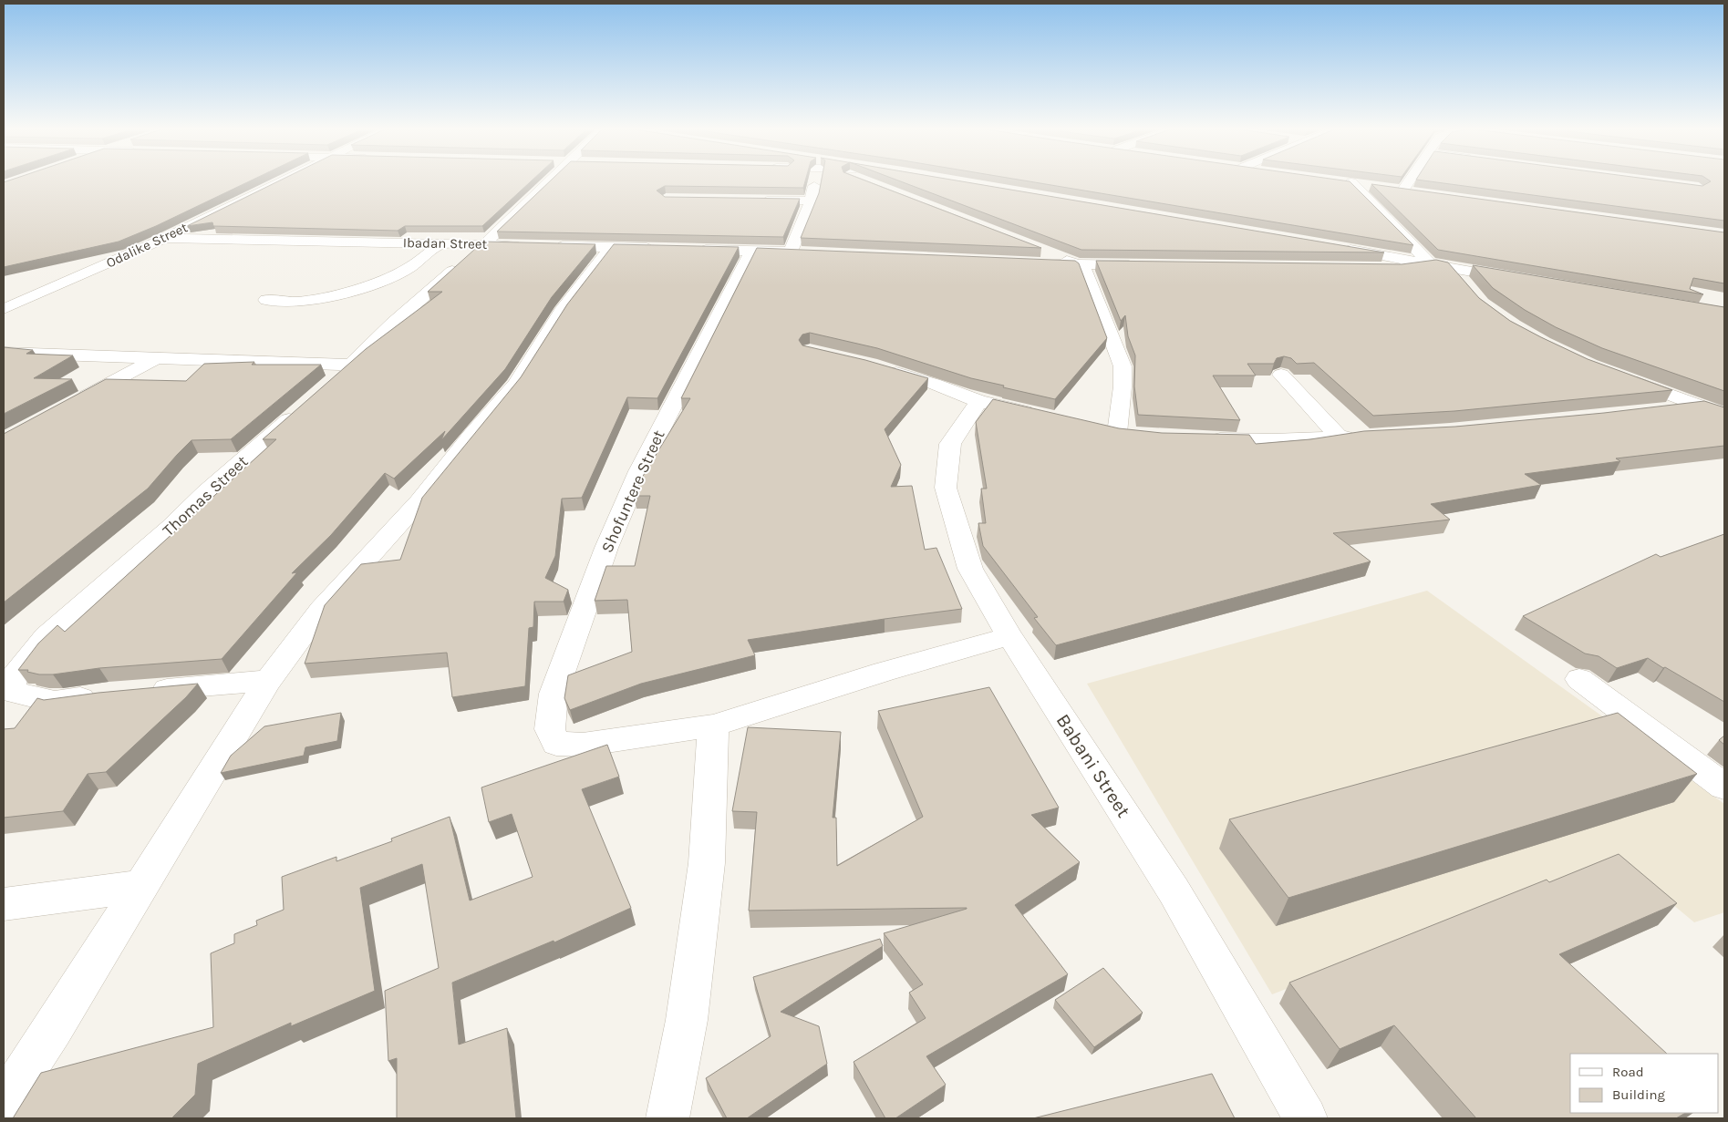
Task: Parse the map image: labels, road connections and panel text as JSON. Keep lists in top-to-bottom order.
{
  "streets": {
    "street": [
      "Ibadan Street",
      "Odalike Street",
      "Shofuntere Street",
      "Thomas Street",
      "Babani Street"
    ]
  },
  "crossings": [
    ["Ibadan Street", "Odalike Street"]
  ],
  "legend": ["Road", "Building"]
}
